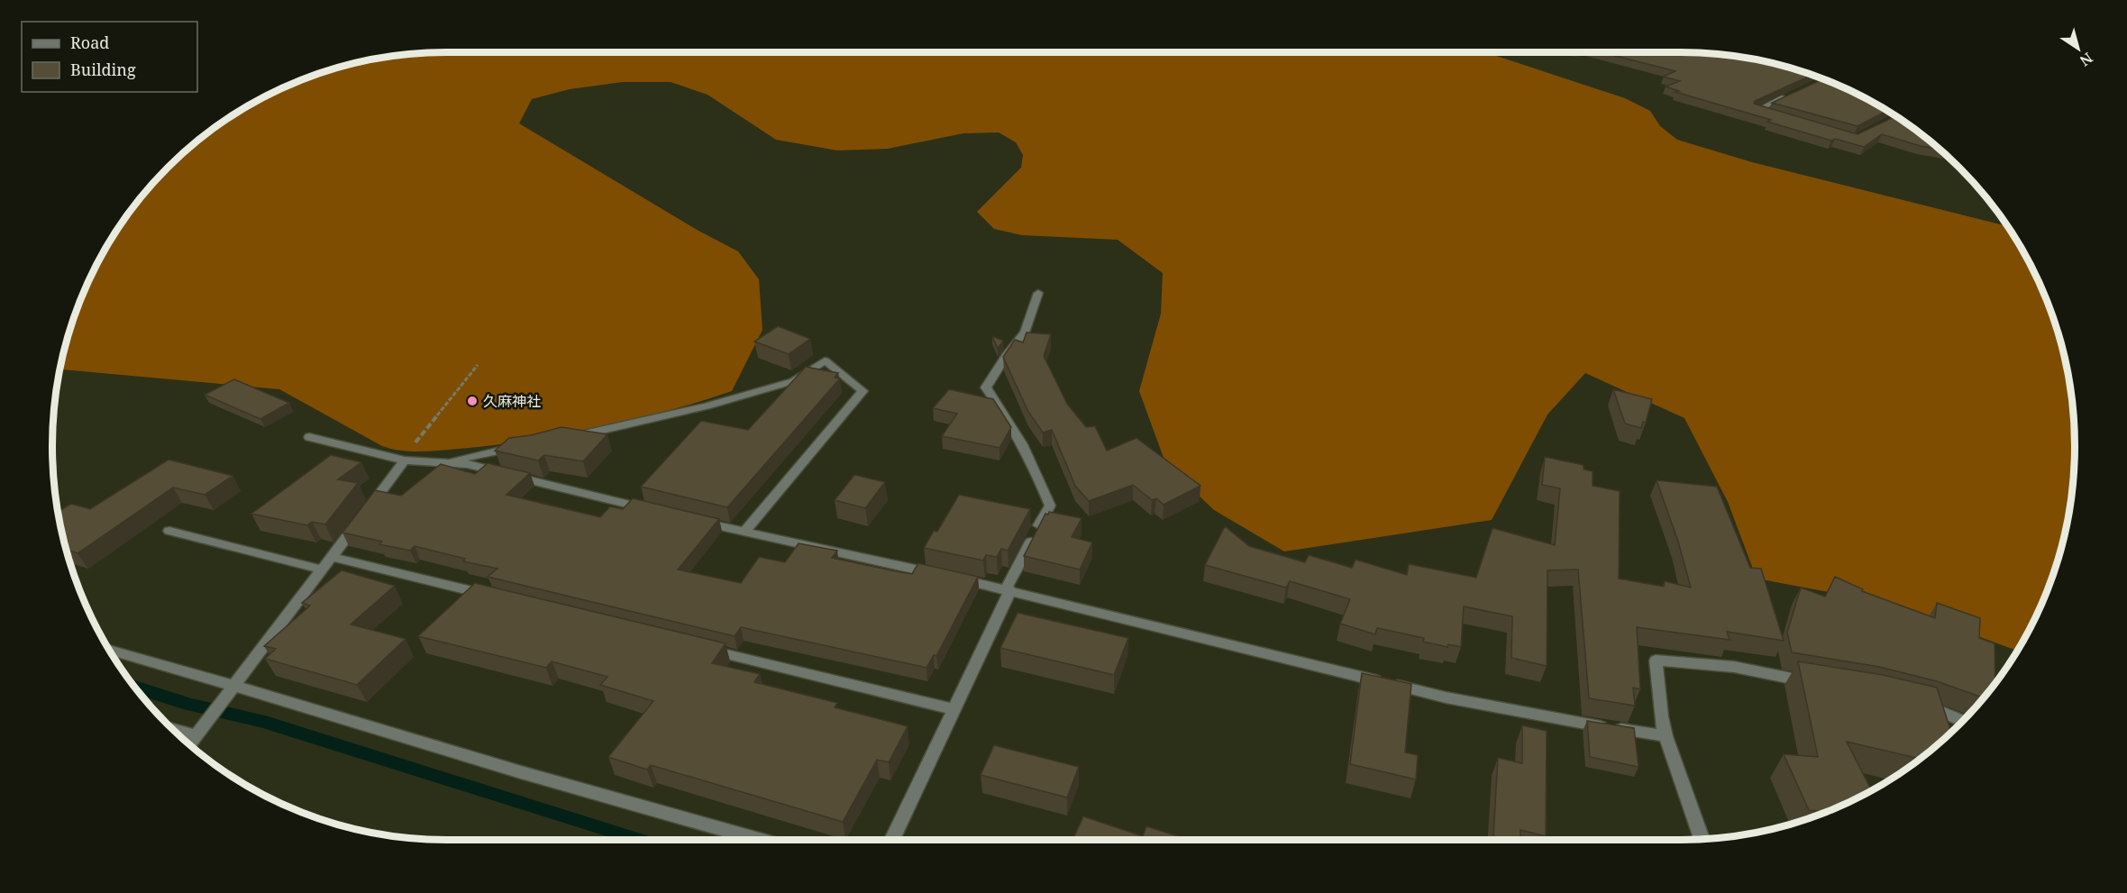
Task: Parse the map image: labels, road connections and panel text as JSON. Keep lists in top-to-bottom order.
{
  "places": ["久麻神社"],
  "legend": ["Road", "Building"],
  "north": "bottom right"
}
